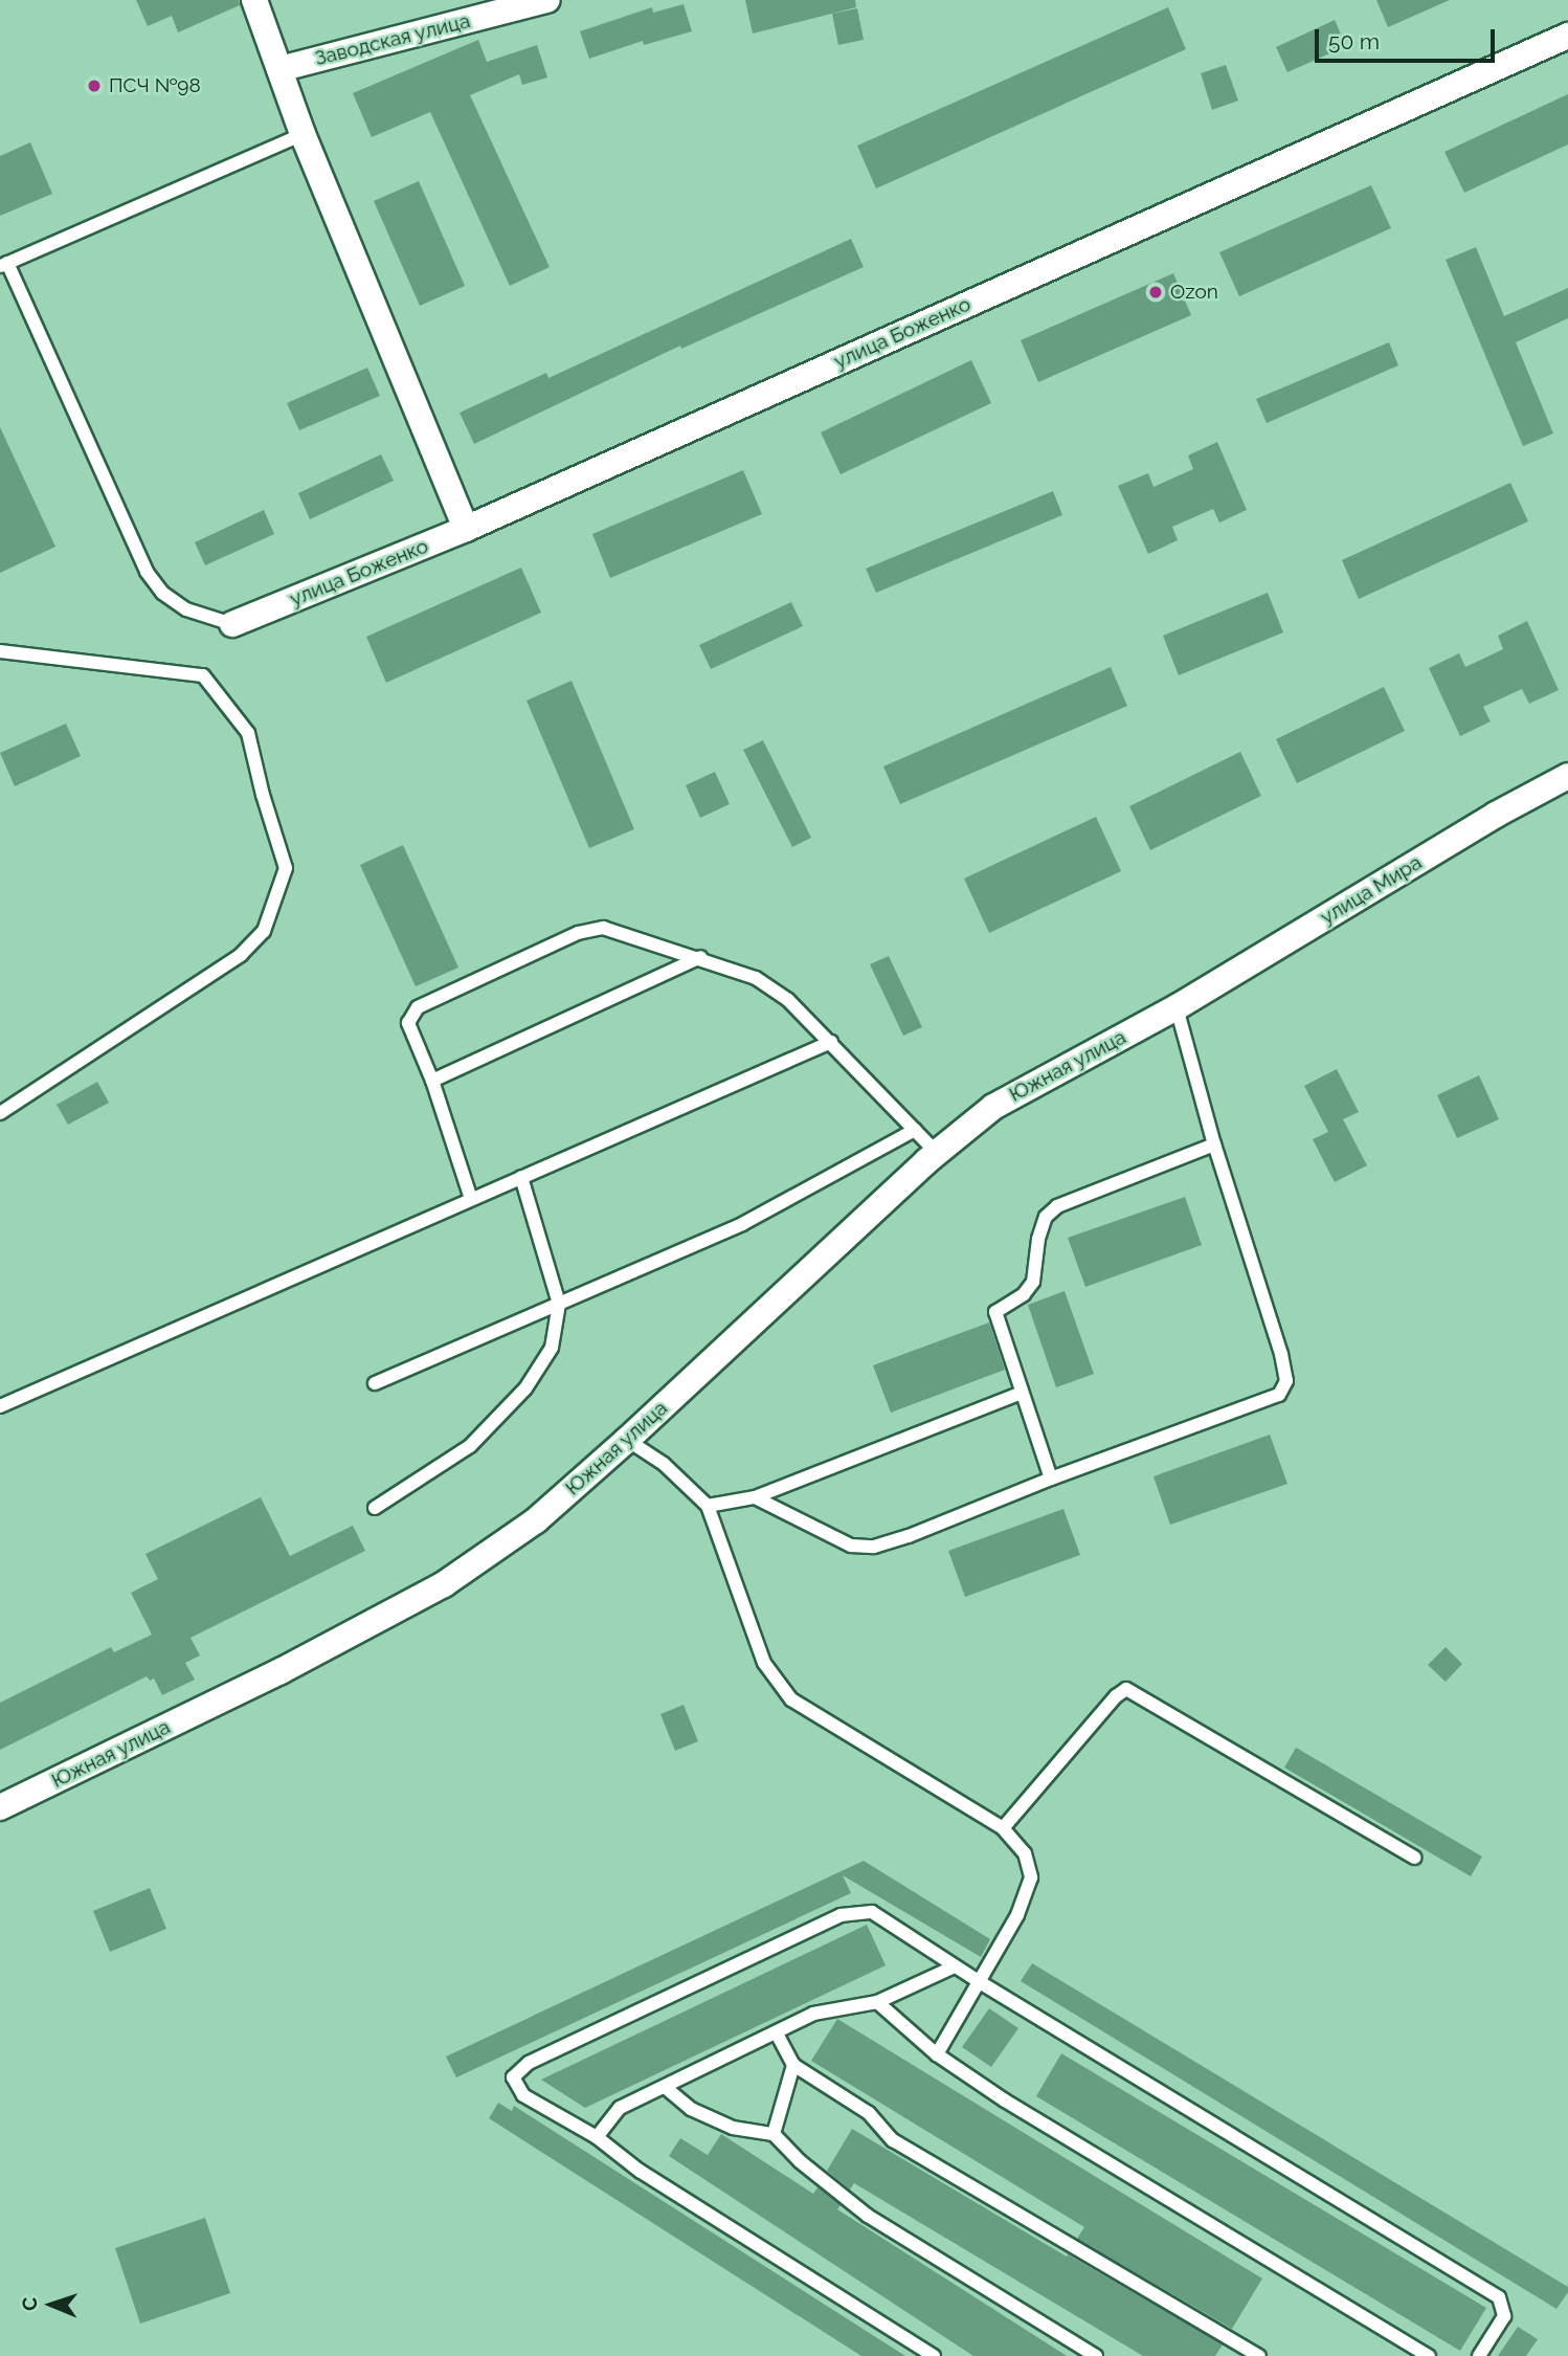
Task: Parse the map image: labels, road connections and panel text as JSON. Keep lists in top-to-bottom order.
{
  "streets": {
    "street": [
      "Заводская улица",
      "улица Боженко",
      "улица Мира",
      "Южная улица"
    ]
  },
  "crossings": [
    ["улица Мира", "Южная улица"]
  ],
  "places": ["ПСЧ №98", "Ozon"],
  "scale_bar": "50 m",
  "north": "left"
}
